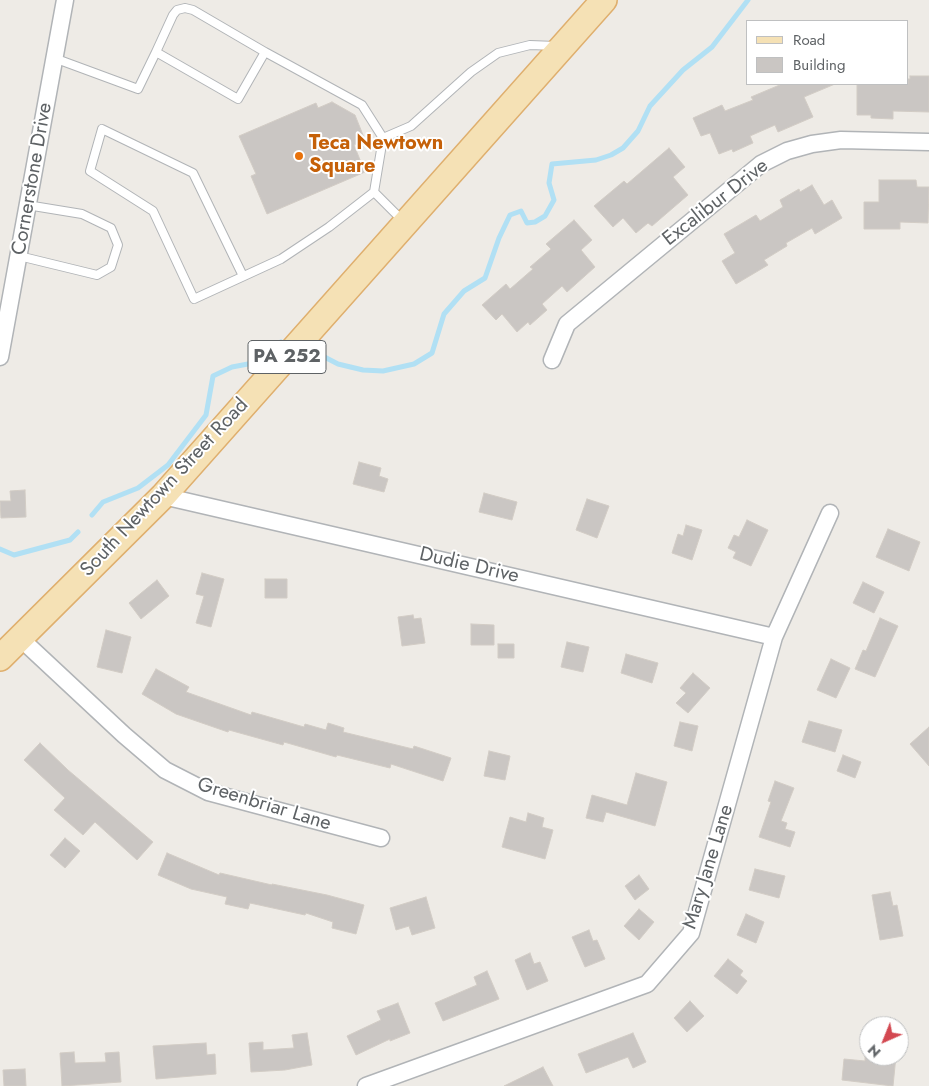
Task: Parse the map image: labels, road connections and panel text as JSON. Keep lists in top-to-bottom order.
{
  "streets": {
    "main road": ["PA 252", "South Newtown Street Road"],
    "street": [
      "Cornerstone Drive",
      "Excalibur Drive",
      "Dudie Drive",
      "Greenbriar Lane",
      "Mary Jane Lane"
    ]
  },
  "crossings": [
    ["South Newtown Street Road", "Dudie Drive"],
    ["South Newtown Street Road", "Greenbriar Lane"],
    ["Dudie Drive", "Mary Jane Lane"]
  ],
  "places": ["Teca Newtown Square"],
  "legend": ["Road", "Building"],
  "north": "bottom left"
}
